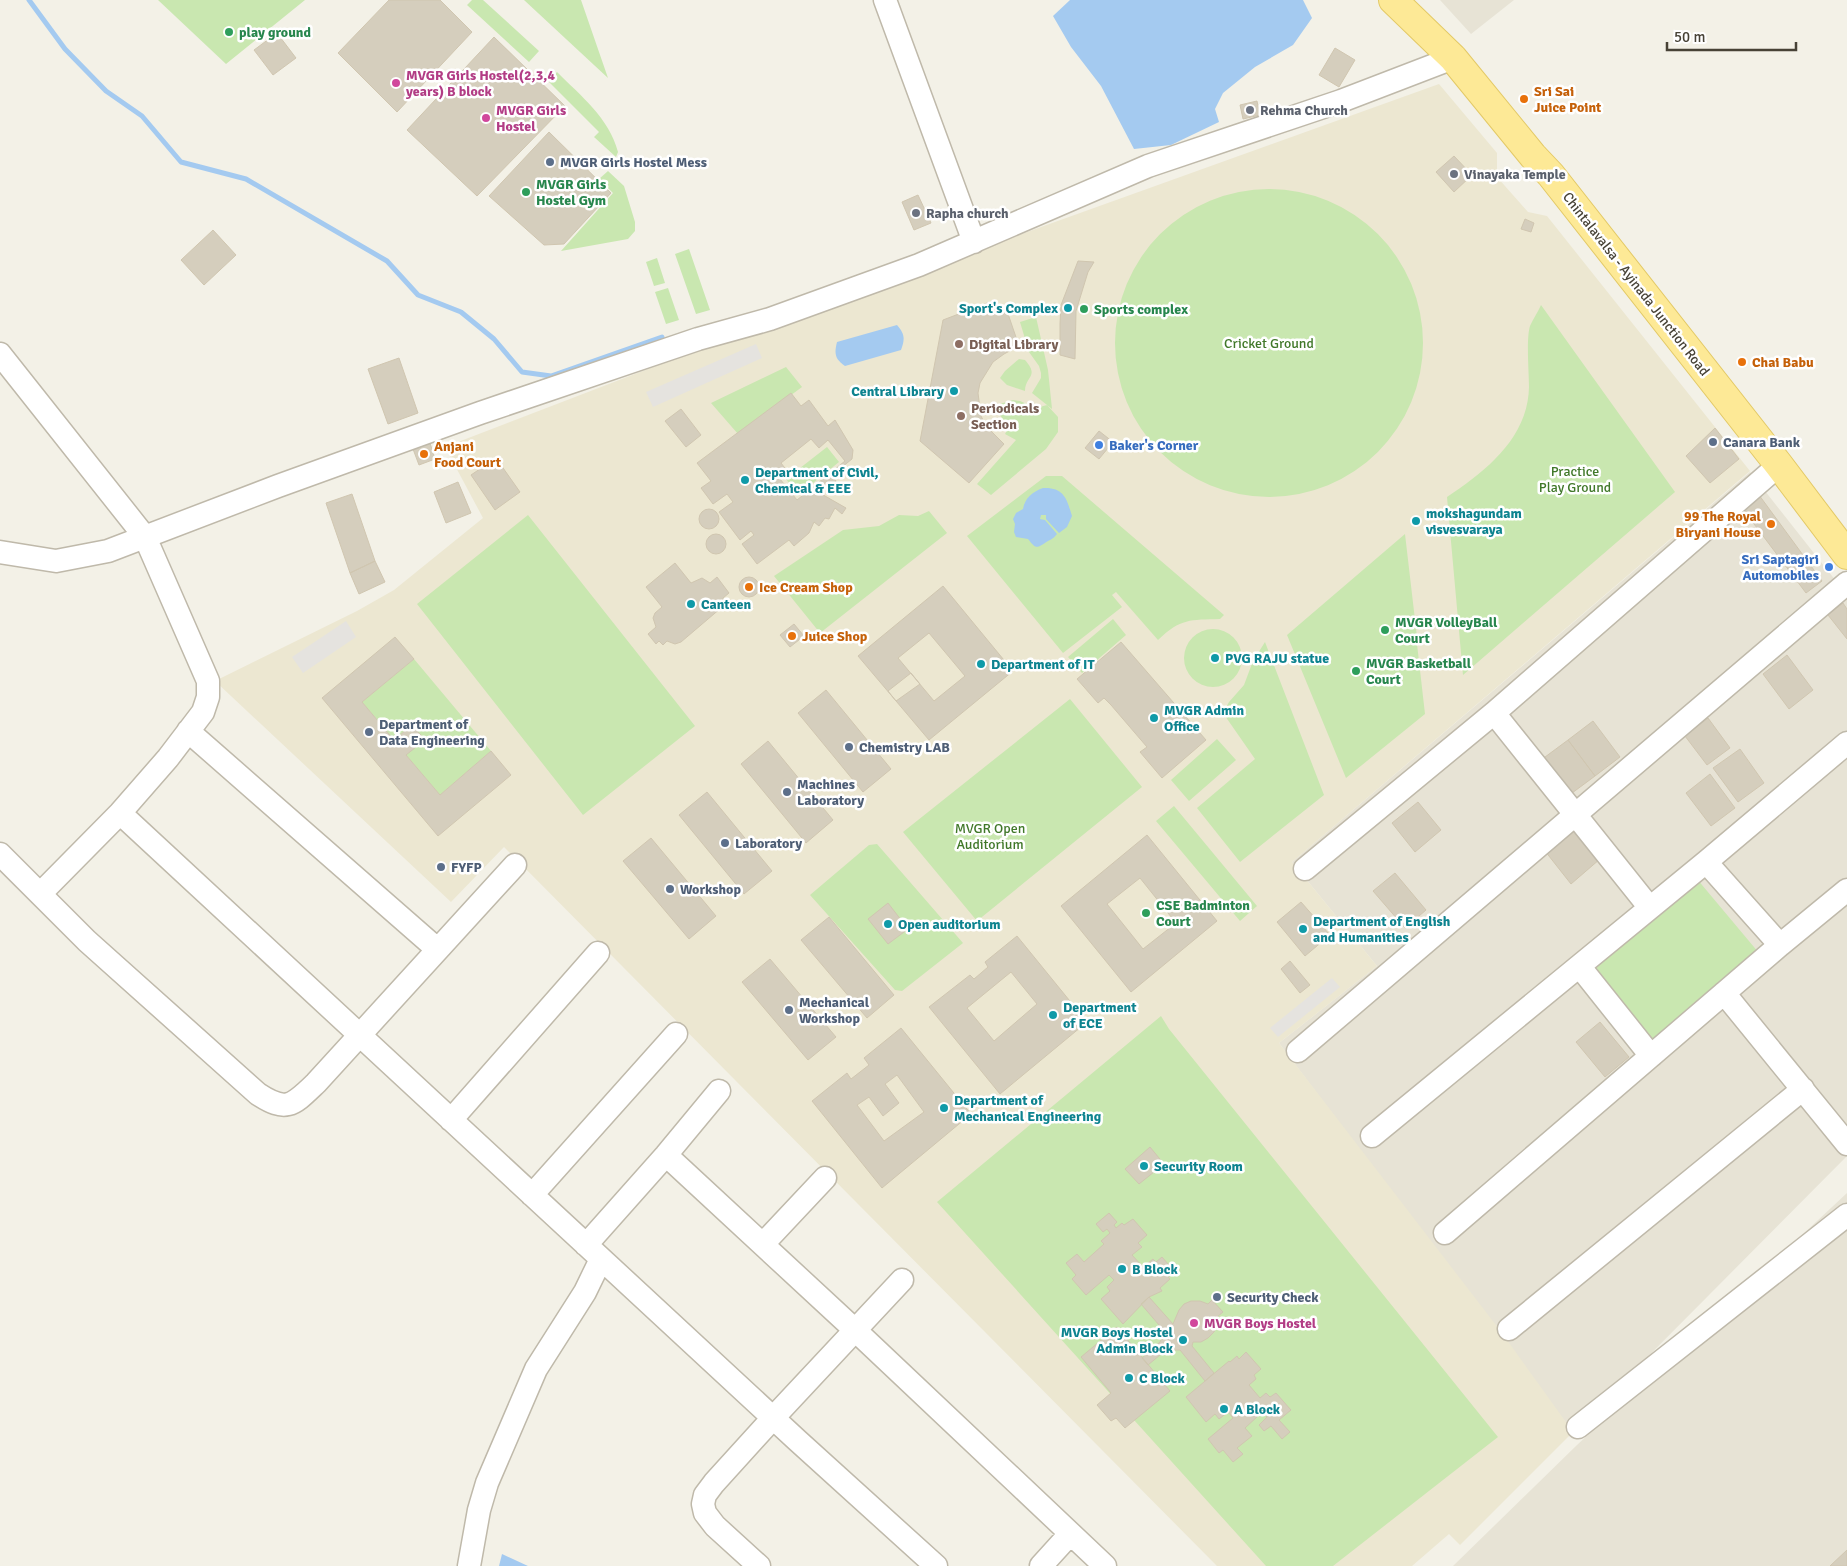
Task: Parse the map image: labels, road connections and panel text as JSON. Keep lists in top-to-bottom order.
{
  "streets": {
    "main road": ["Chintalavalsa - Ayinada Junction Road"]
  },
  "parks": ["Cricket Ground", "Practice Play Ground", "MVGR Open Auditorium"],
  "places": [
    "play ground",
    "MVGR Girls Hostel(2,3,4 years) B block",
    "Sri Sai Juice Point",
    "Rehma Church",
    "MVGR Girls Hostel",
    "MVGR Girls Hostel Mess",
    "Vinayaka Temple",
    "MVGR Girls Hostel Gym",
    "Rapha church",
    "Sport's Complex",
    "Sports complex",
    "Digital Library",
    "Chai Babu",
    "Central Library",
    "Periodicals Section",
    "Canara Bank",
    "Baker's Corner",
    "Anjani Food Court",
    "Department of Civil, Chemical & EEE",
    "mokshagundam visvesvaraya",
    "99 The Royal Biryani House",
    "Sri Saptagiri Automobiles",
    "Ice Cream Shop",
    "Canteen",
    "MVGR VolleyBall Court",
    "Juice Shop",
    "PVG RAJU statue",
    "Department of IT",
    "MVGR Basketball Court",
    "MVGR Admin Office",
    "Department of Data Engineering",
    "Chemistry LAB",
    "Machines Laboratory",
    "Laboratory",
    "FYFP",
    "Workshop",
    "CSE Badminton Court",
    "Open auditorium",
    "Department of English and Humanities",
    "Mechanical Workshop",
    "Department of ECE",
    "Department of Mechanical Engineering",
    "Security Room",
    "B Block",
    "Security Check",
    "MVGR Boys Hostel",
    "MVGR Boys Hostel Admin Block",
    "C Block",
    "A Block"
  ],
  "scale_bar": "50 m"
}
